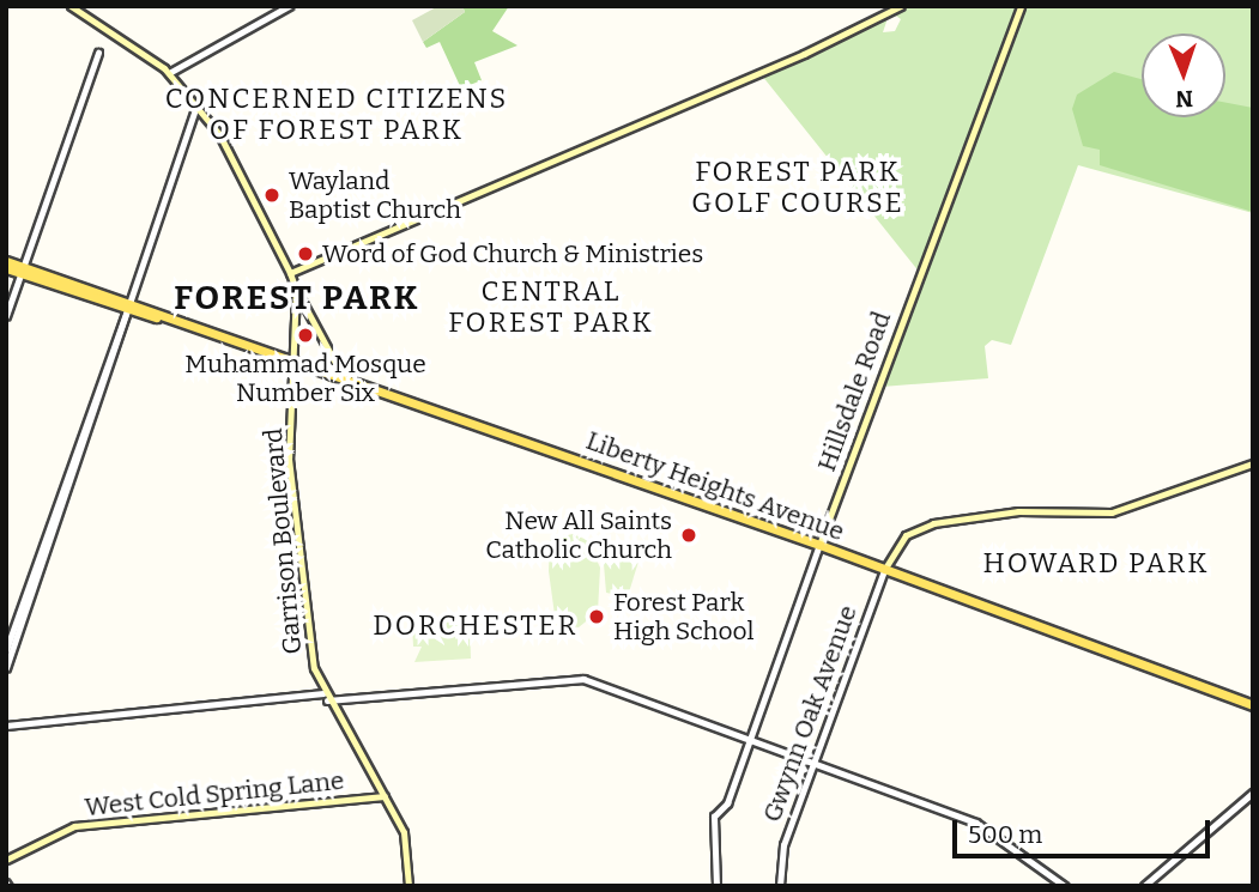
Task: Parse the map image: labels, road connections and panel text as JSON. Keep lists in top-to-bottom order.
{
  "streets": {
    "main road": [
      "Hillsdale Road",
      "Liberty Heights Avenue",
      "Garrison Boulevard",
      "Gwynn Oak Avenue",
      "West Cold Spring Lane"
    ]
  },
  "crossings": [
    ["Hillsdale Road", "Liberty Heights Avenue"],
    ["Liberty Heights Avenue", "Garrison Boulevard"],
    ["Liberty Heights Avenue", "Gwynn Oak Avenue"],
    ["Garrison Boulevard", "West Cold Spring Lane"]
  ],
  "districts": [
    "CONCERNED CITIZENS OF FOREST PARK",
    "FOREST PARK GOLF COURSE",
    "CENTRAL FOREST PARK",
    "FOREST PARK",
    "HOWARD PARK",
    "DORCHESTER"
  ],
  "places": [
    "Wayland Baptist Church",
    "Word of God Church & Ministries",
    "Muhammad Mosque Number Six",
    "New All Saints Catholic Church",
    "Forest Park High School"
  ],
  "scale_bar": "500 m",
  "north": "bottom"
}
